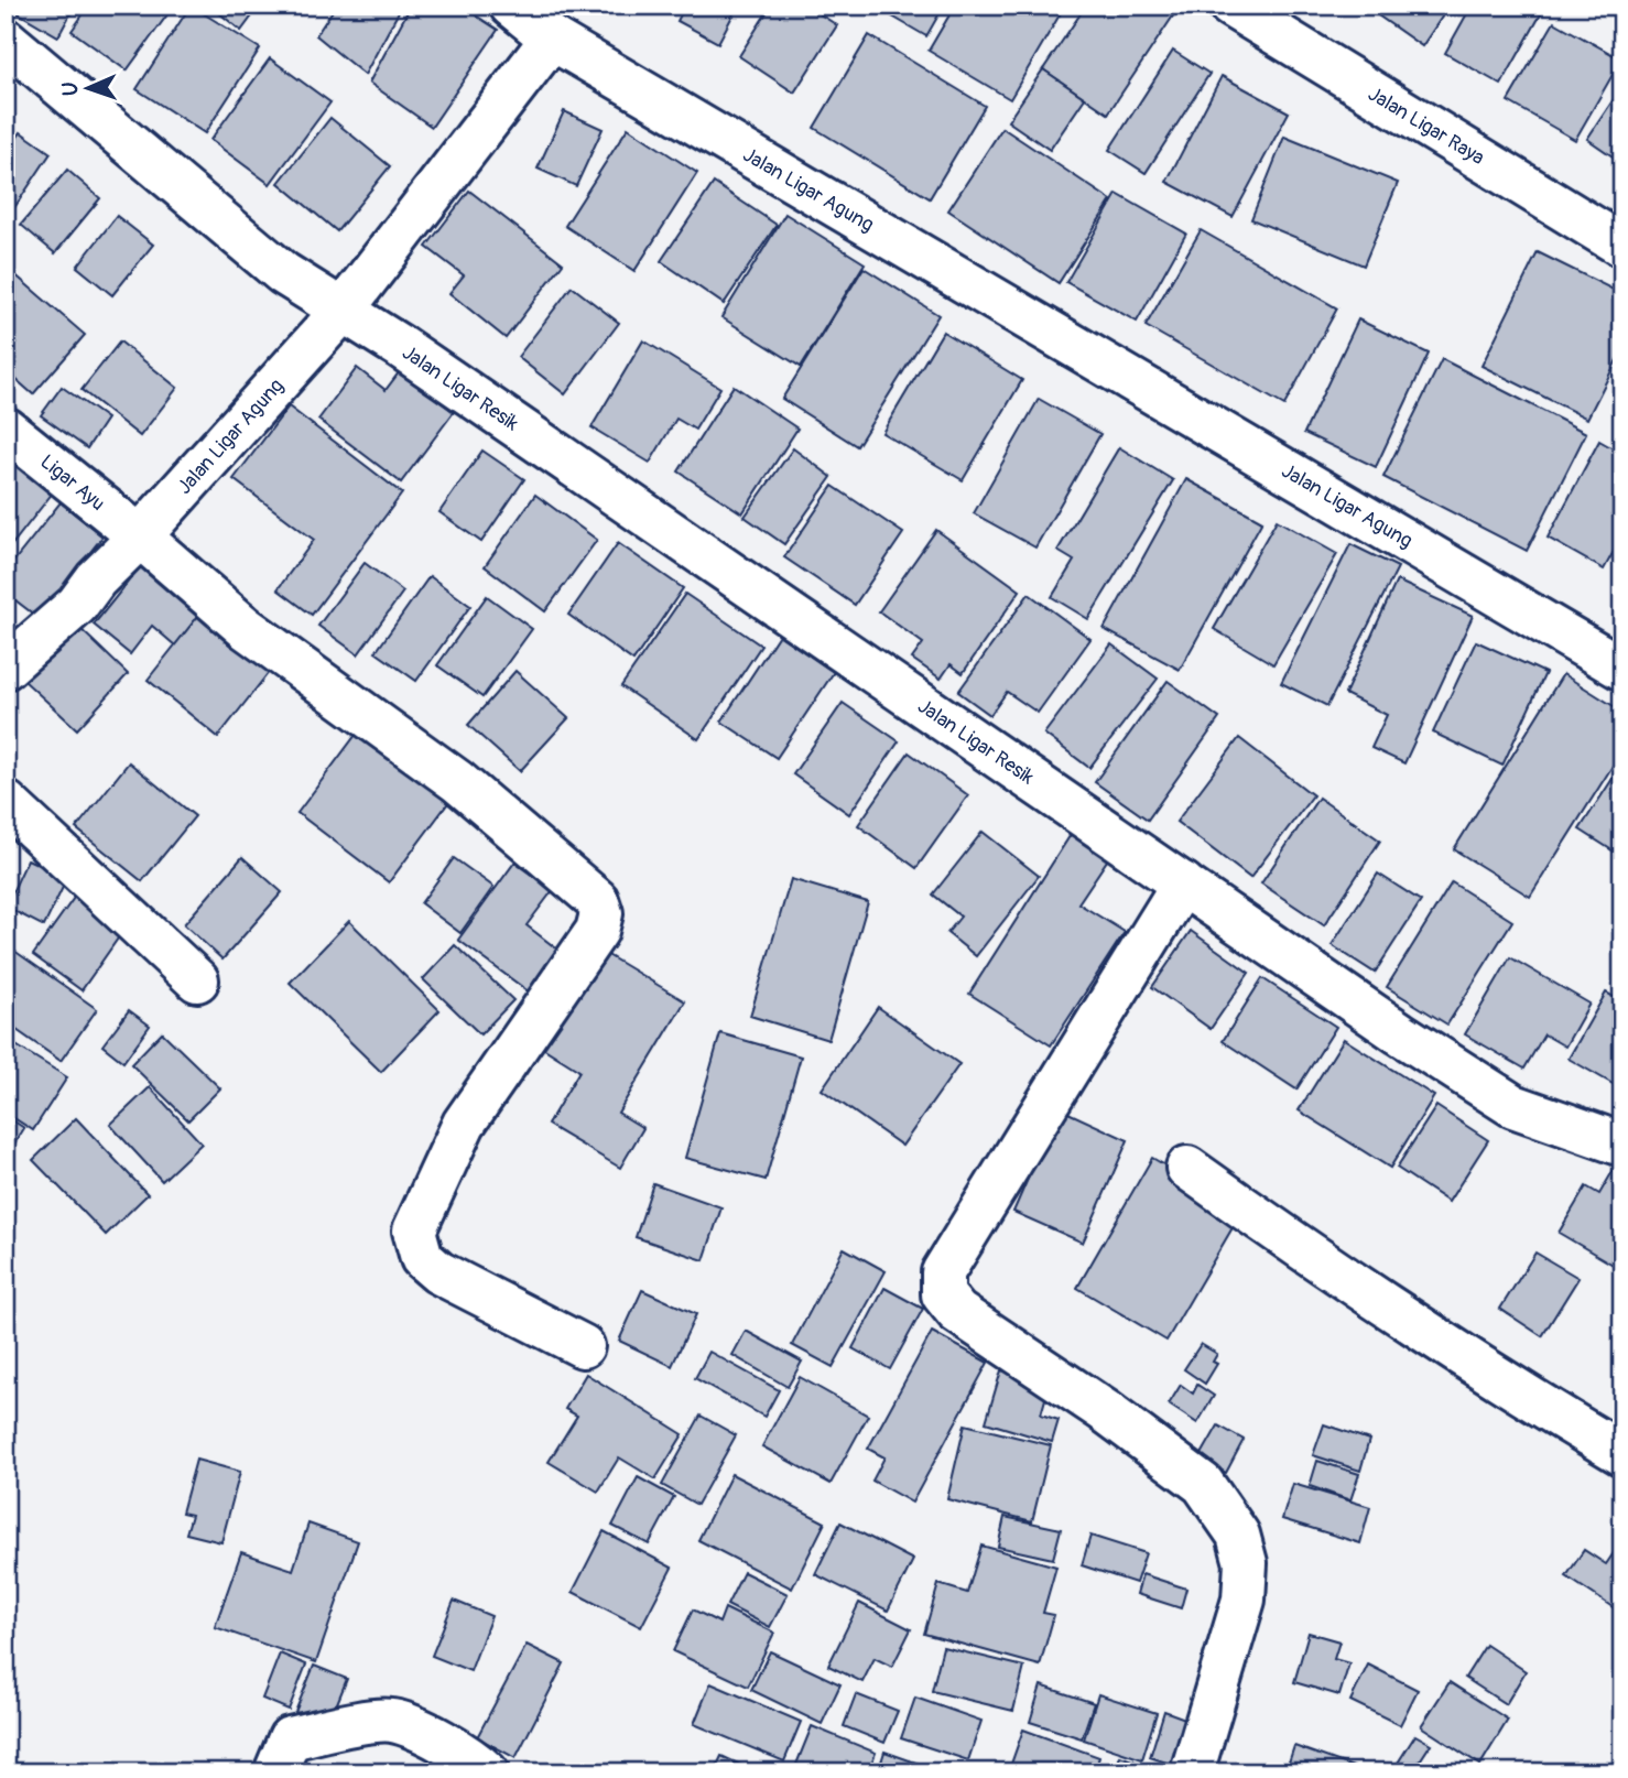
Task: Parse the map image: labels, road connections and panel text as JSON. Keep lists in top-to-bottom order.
{
  "streets": {
    "street": [
      "Jalan Ligar Raya",
      "Jalan Ligar Agung",
      "Jalan Ligar Resik",
      "Ligar Ayu"
    ]
  },
  "crossings": [
    ["Jalan Ligar Agung", "Jalan Ligar Resik"],
    ["Jalan Ligar Agung", "Ligar Ayu"]
  ],
  "north": "left"
}
